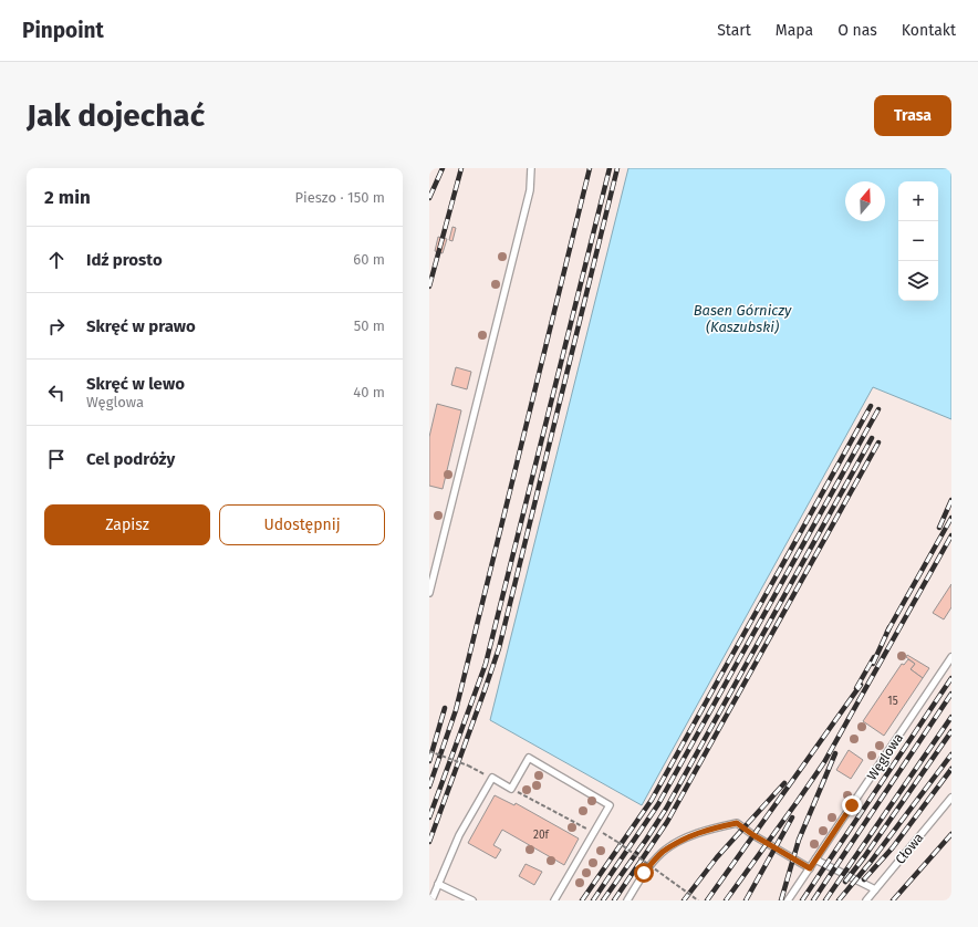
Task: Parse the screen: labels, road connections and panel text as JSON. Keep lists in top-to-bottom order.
{
  "streets": {
    "lane": ["Węglowa", "Cłowa"]
  },
  "water": ["Basen Górniczy (Kaszubski)"],
  "house_numbers": ["15", "20f"],
  "north": "top",
  "page": {
    "header": "Pinpoint",
    "nav": [
      "Start",
      "Mapa",
      "O nas",
      "Kontakt"
    ],
    "buttons": [
      "Trasa",
      ["Zapisz", "Udostępnij"]
    ],
    "title": "Jak dojechać",
    "heading": ["2 min", "Pieszo · 150 m"],
    "map_buttons": ["+", "−"],
    "list": [
      ["Idź prosto", "60 m"],
      ["Skręć w prawo", "50 m"],
      ["Skręć w lewo", "Węglowa", "40 m"],
      "Cel podróży"
    ]
  }
}
